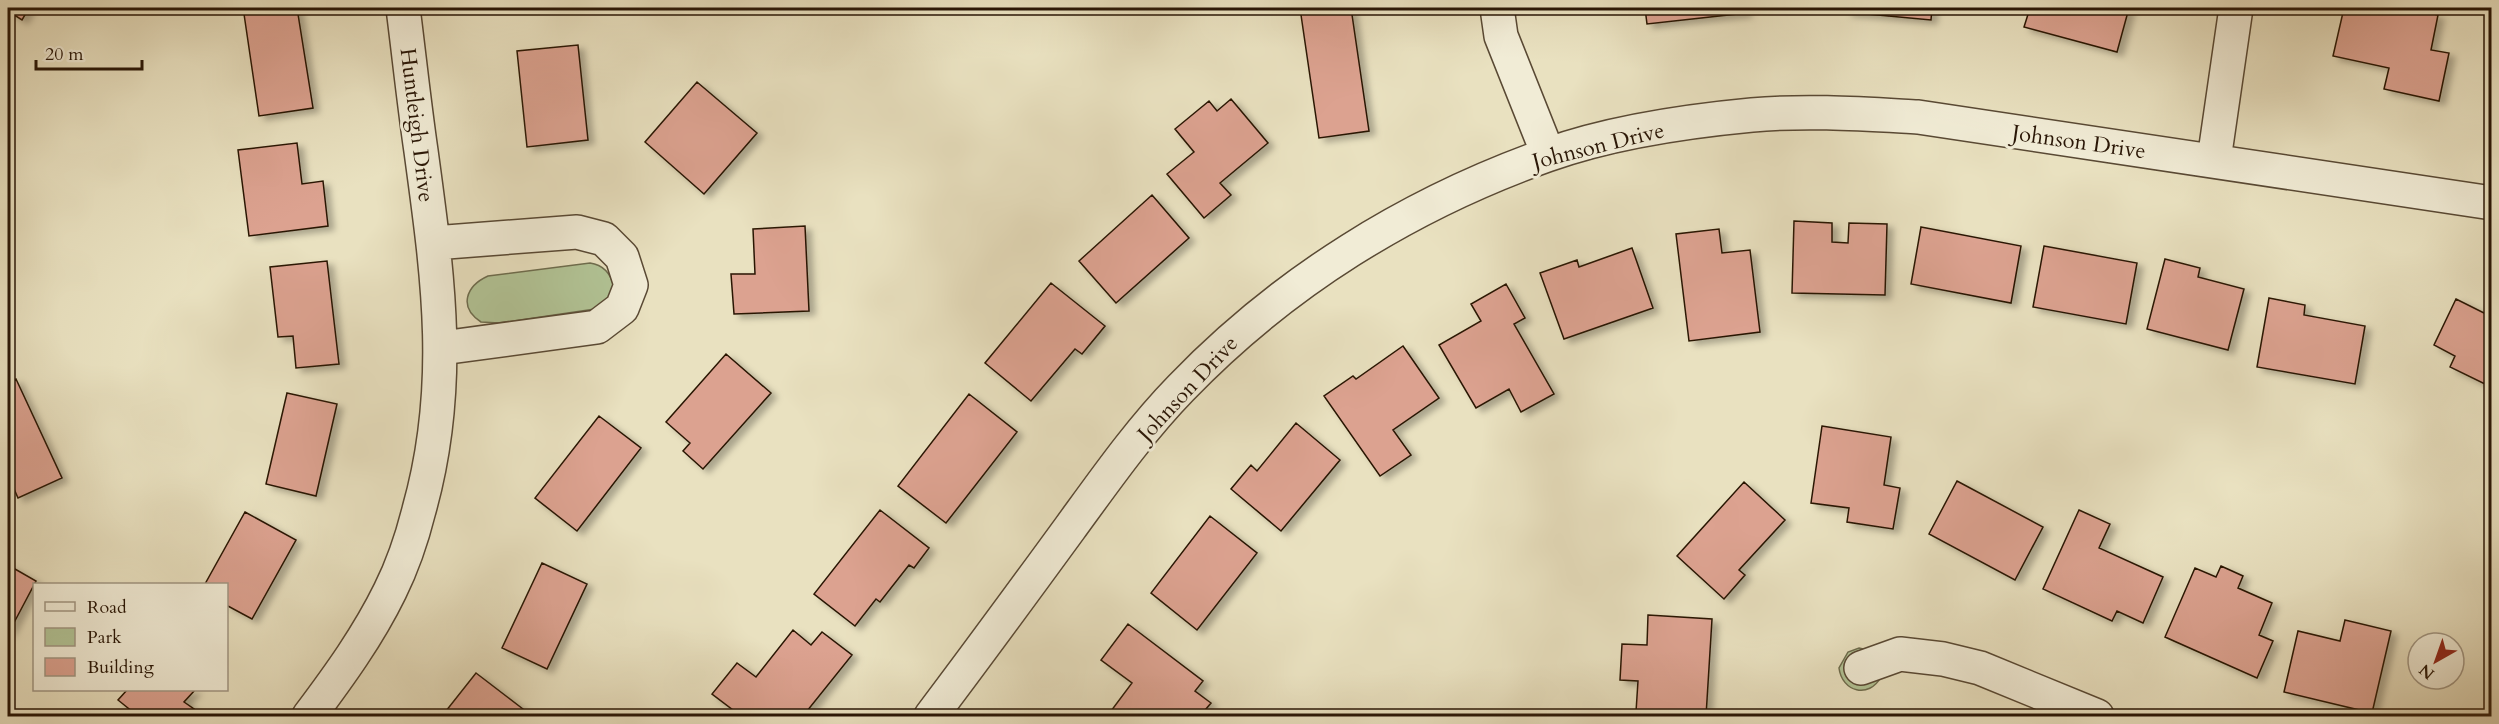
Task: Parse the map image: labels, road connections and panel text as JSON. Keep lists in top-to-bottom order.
{
  "streets": {
    "street": ["Huntleigh Drive", "Johnson Drive"]
  },
  "legend": ["Road", "Park", "Building"],
  "scale_bar": "20 m",
  "north": "bottom left"
}
